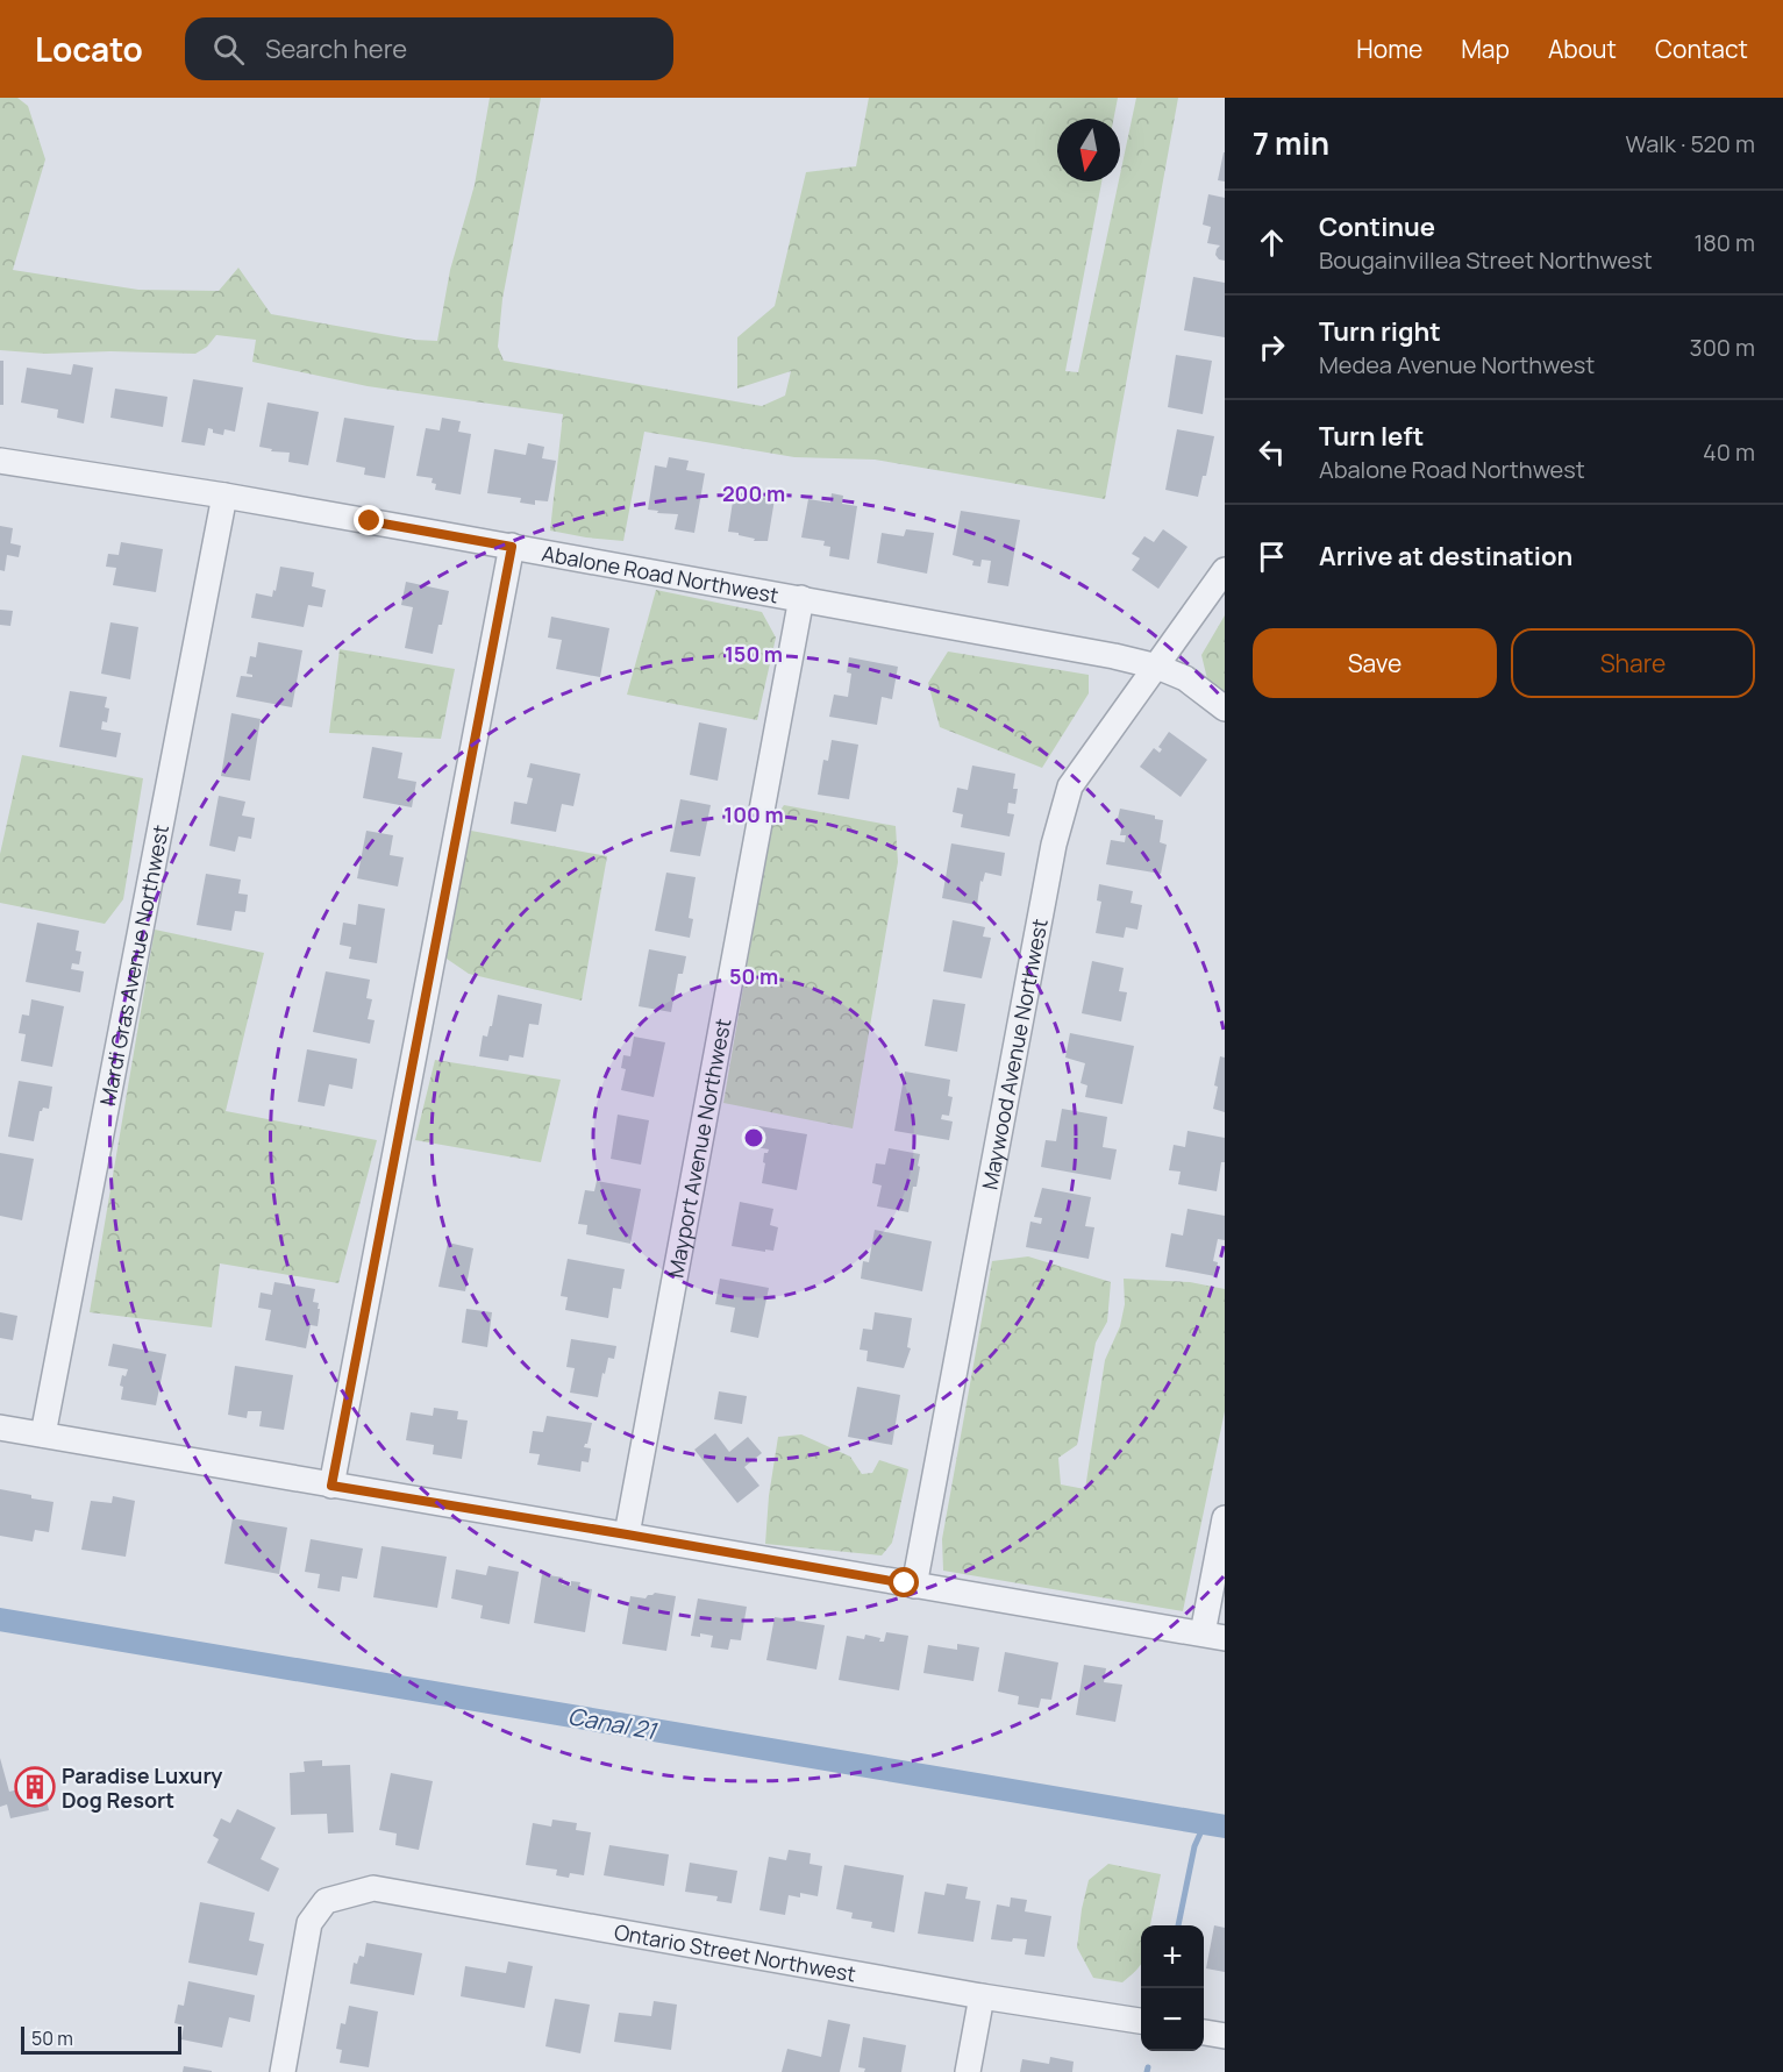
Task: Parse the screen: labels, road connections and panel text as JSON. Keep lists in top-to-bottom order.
{
  "streets": {
    "street": [
      "Abalone Road Northwest",
      "Mardi Gras Avenue Northwest",
      "Maywood Avenue Northwest",
      "Mayport Avenue Northwest",
      "Ontario Street Northwest"
    ]
  },
  "crossings": [
    ["Abalone Road Northwest", "Mardi Gras Avenue Northwest"],
    ["Abalone Road Northwest", "Maywood Avenue Northwest"],
    ["Abalone Road Northwest", "Mayport Avenue Northwest"]
  ],
  "water": ["Canal 21"],
  "places": {
    "building": ["Paradise Luxury Dog Resort"]
  },
  "scale_bar": "50 m",
  "north": "bottom",
  "page": {
    "header": "Locato",
    "search": "Search here",
    "nav": [
      "Home",
      "Map",
      "About",
      "Contact"
    ],
    "heading": ["7 min", "Walk · 520 m"],
    "list": [
      ["Continue", "Bougainvillea Street Northwest", "180 m"],
      ["Turn right", "Medea Avenue Northwest", "300 m"],
      ["Turn left", "Abalone Road Northwest", "40 m"],
      "Arrive at destination"
    ],
    "buttons": ["Save", "Share"],
    "map_buttons": ["+", "−"],
    "scale": "50 m"
  },
  "rings": [
    "200 m",
    "150 m",
    "100 m",
    "50 m"
  ]
}
